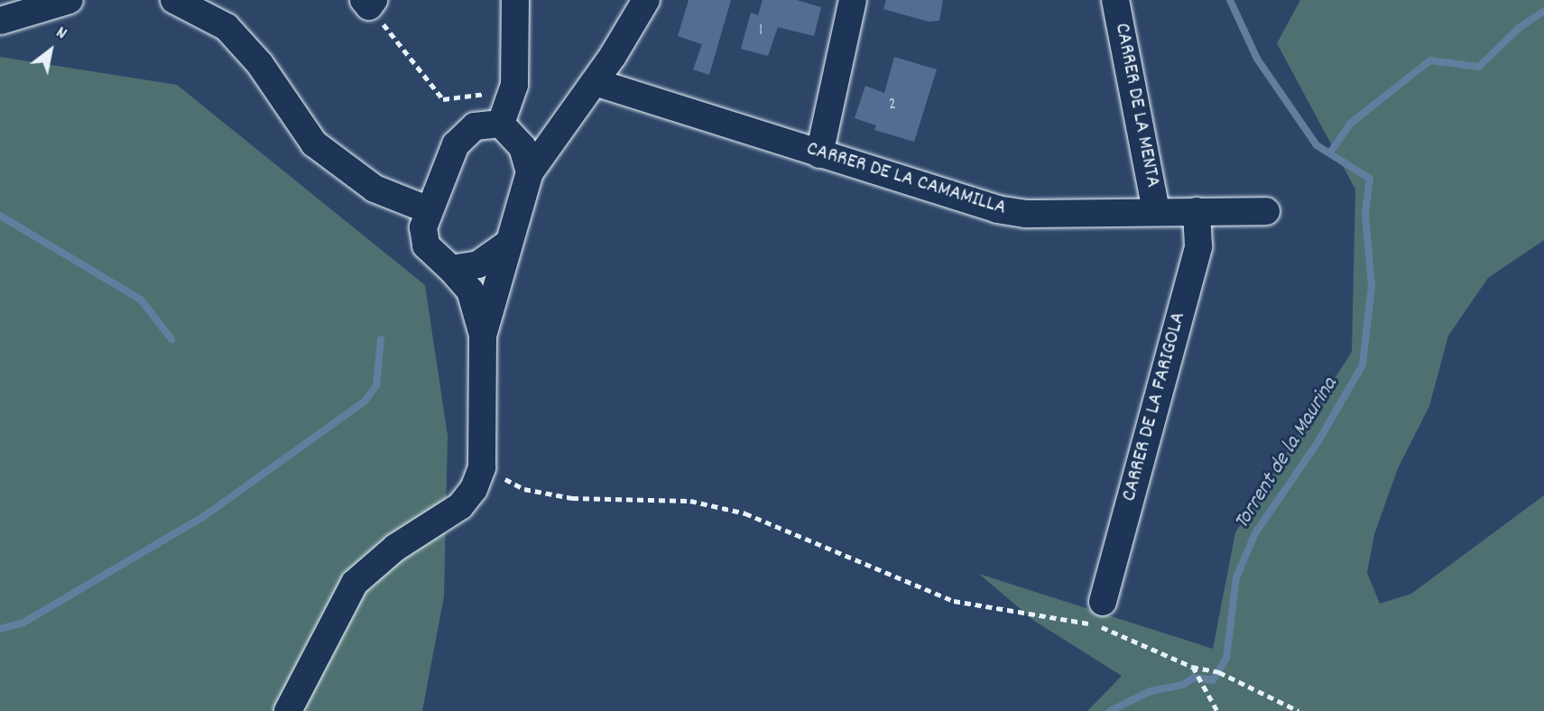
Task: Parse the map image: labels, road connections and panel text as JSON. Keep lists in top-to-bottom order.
{
  "streets": {
    "street": ["CARRER DE LA MENTA", "CARRER DE LA CAMAMILLA", "CARRER DE LA FARIGOLA"]
  },
  "crossings": [
    ["CARRER DE LA MENTA", "CARRER DE LA CAMAMILLA"],
    ["CARRER DE LA CAMAMILLA", "CARRER DE LA FARIGOLA"]
  ],
  "water": ["Torrent de la Maurina"],
  "house_numbers": ["1", "2"],
  "north": "top right"
}
